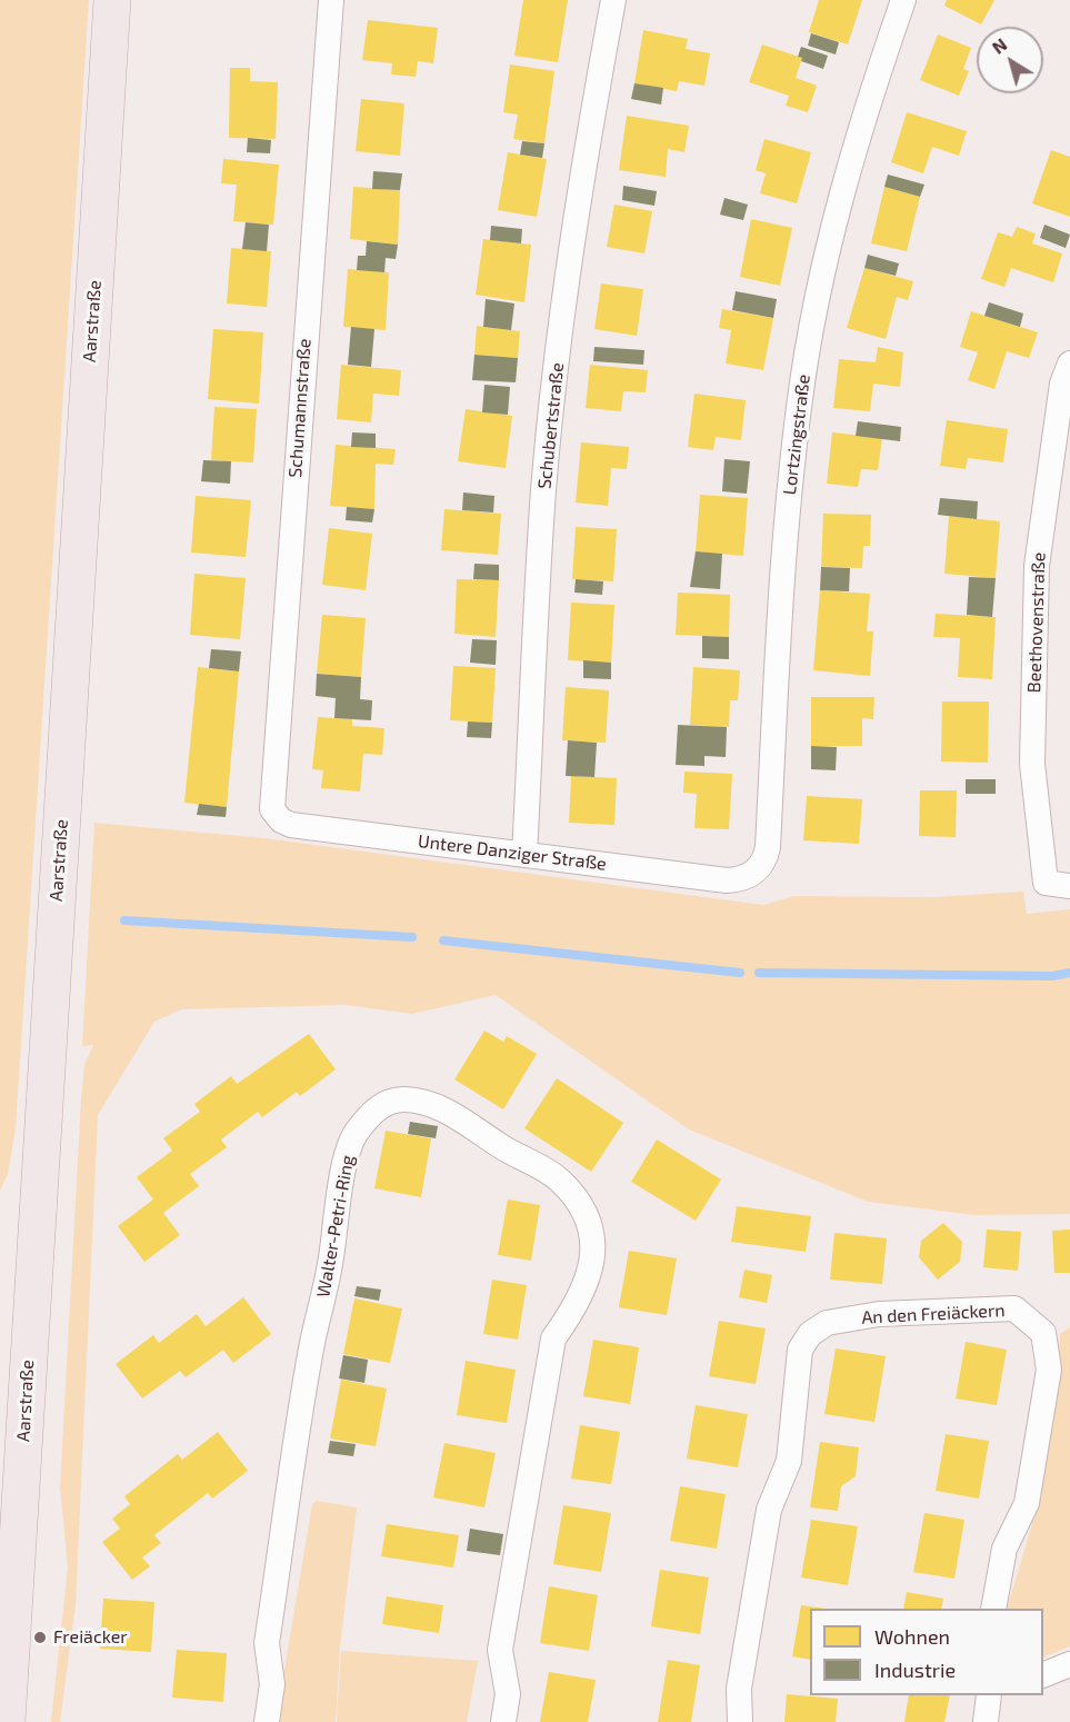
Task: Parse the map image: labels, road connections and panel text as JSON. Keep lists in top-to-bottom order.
{
  "streets": {
    "main road": ["Aarstraße"],
    "street": [
      "Schumannstraße",
      "Schubertstraße",
      "Lortzingstraße",
      "Beethovenstraße",
      "Untere Danziger Straße",
      "Walter-Petri-Ring",
      "An den Freiäckern"
    ]
  },
  "crossings": [
    ["Schumannstraße", "Untere Danziger Straße"],
    ["Schubertstraße", "Untere Danziger Straße"],
    ["Lortzingstraße", "Untere Danziger Straße"]
  ],
  "places": ["Freiäcker"],
  "legend": ["Wohnen", "Industrie"],
  "north": "top left"
}
